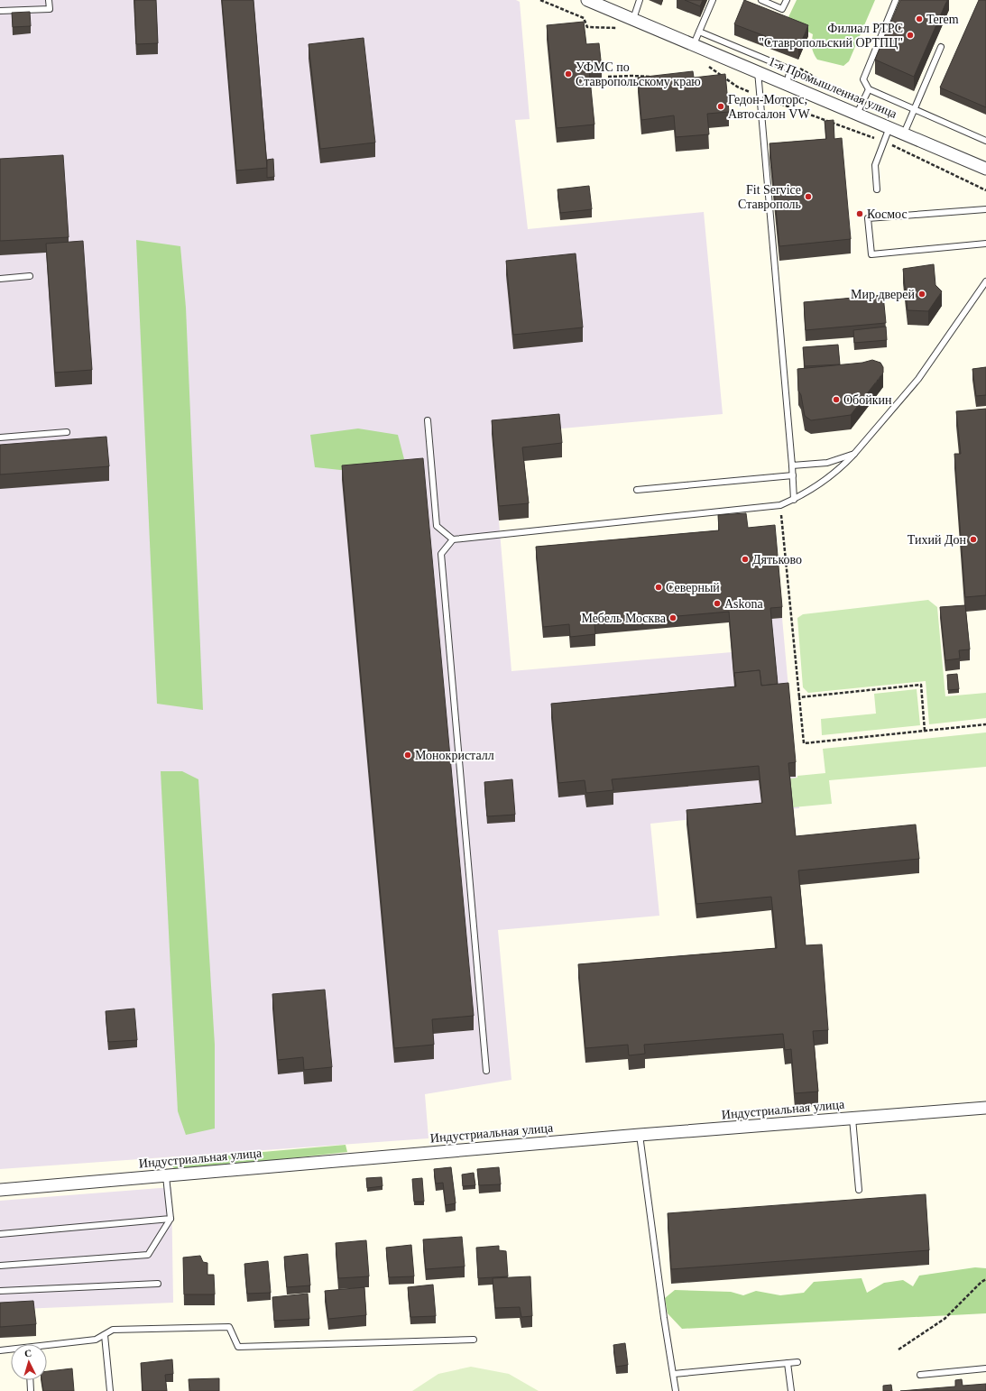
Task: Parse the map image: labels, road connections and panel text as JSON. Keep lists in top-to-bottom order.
{
  "streets": {
    "street": ["1-я Промышленная улица", "Индустриальная улица"]
  },
  "places": [
    "Terem",
    "Филиал РТРС \"Ставропольский ОРТПЦ\"",
    "УФМС по Ставропольскому краю",
    "Гедон-Моторс, Автосалон VW",
    "Fit Service Ставрополь",
    "Космос",
    "Мир дверей",
    "Обойкин",
    "Тихий Дон",
    "Дятьково",
    "Северный",
    "Askona",
    "Мебель Москва",
    "Монокристалл"
  ],
  "north": "top"
}
